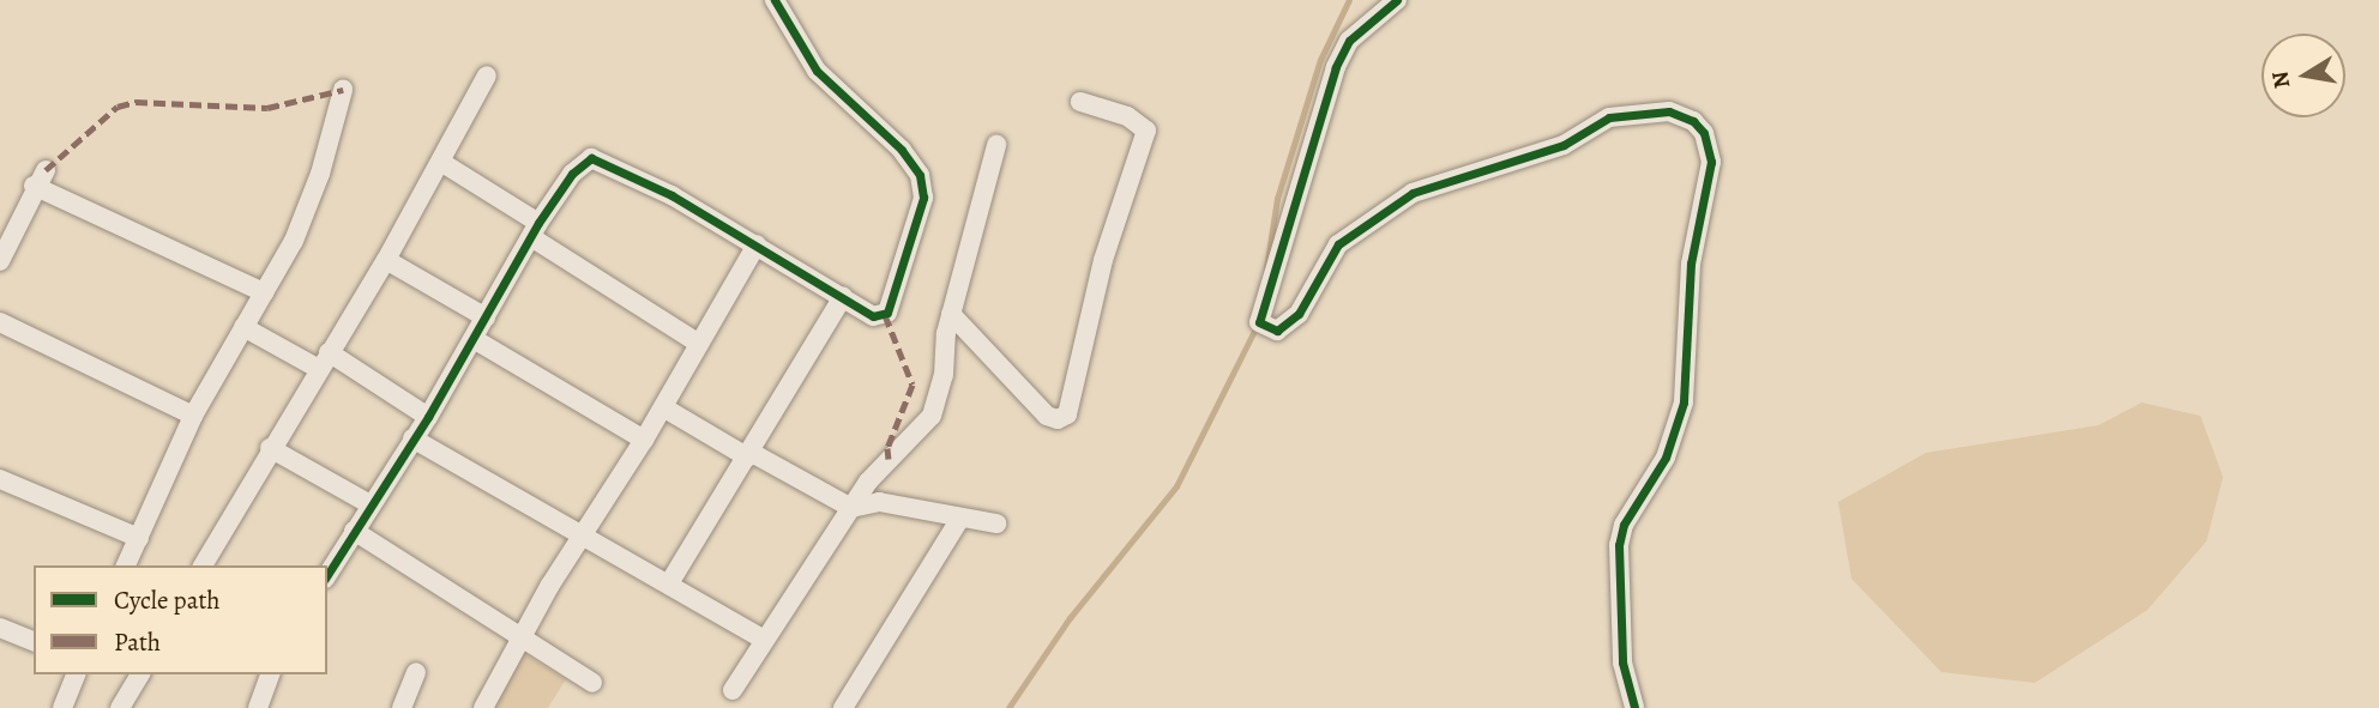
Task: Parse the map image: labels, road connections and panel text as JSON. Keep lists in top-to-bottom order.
{
  "legend": ["Cycle path", "Path"],
  "north": "left"
}
